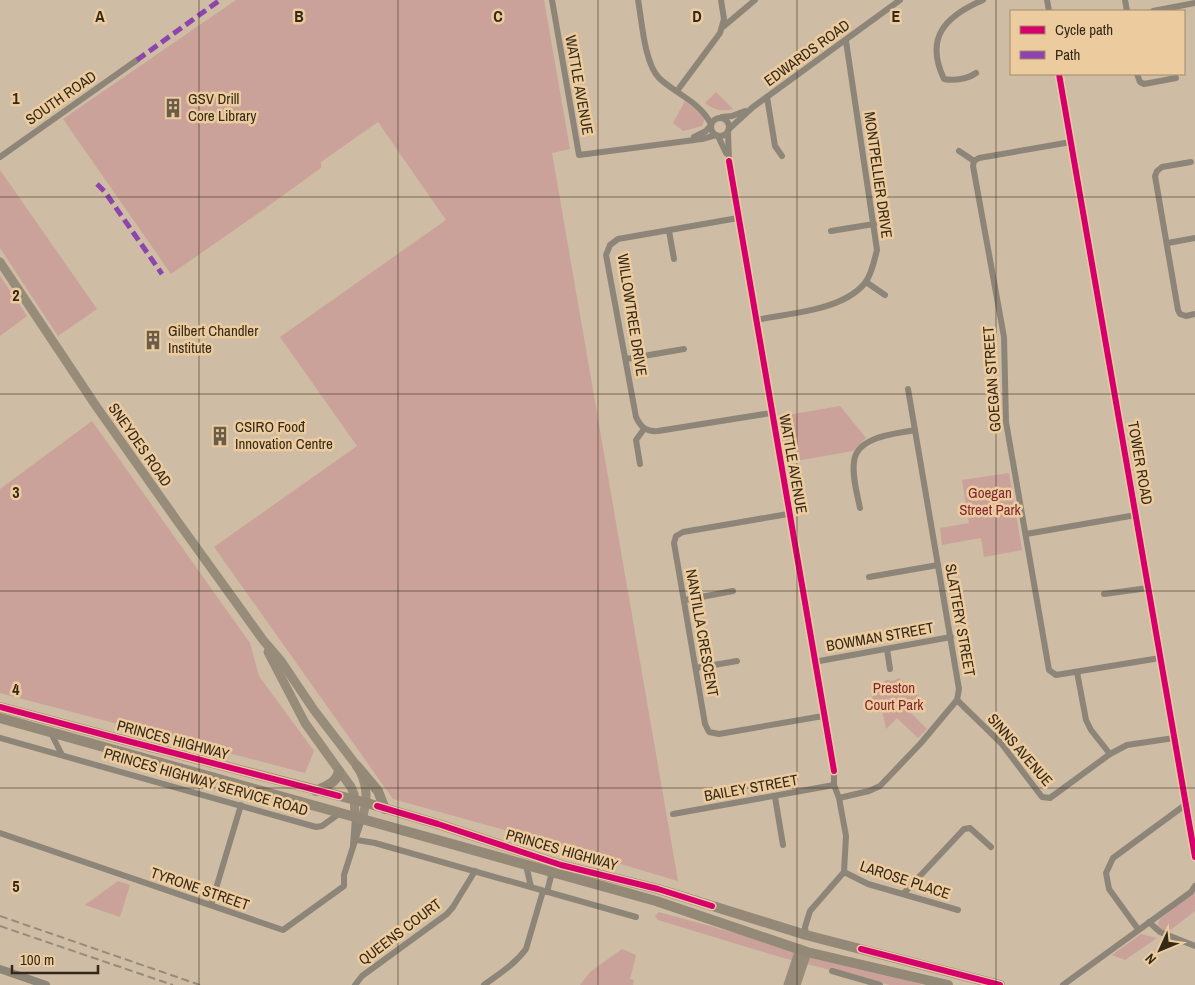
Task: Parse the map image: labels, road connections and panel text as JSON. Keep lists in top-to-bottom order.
{
  "streets": {
    "highway": ["PRINCES HIGHWAY"],
    "main road": ["SNEYDES ROAD"],
    "street": [
      "EDWARDS ROAD",
      "WATTLE AVENUE",
      "SOUTH ROAD",
      "MONTPELLIER DRIVE",
      "WILLOWTREE DRIVE",
      "GOEGAN STREET",
      "TOWER ROAD",
      "SLATTERY STREET",
      "NANTILLA CRESCENT",
      "BOWMAN STREET",
      "SINNS AVENUE",
      "PRINCES HIGHWAY SERVICE ROAD",
      "BAILEY STREET",
      "LAROSE PLACE",
      "TYRONE STREET",
      "QUEENS COURT"
    ]
  },
  "crossings": [
    ["EDWARDS ROAD", "WATTLE AVENUE"],
    ["EDWARDS ROAD", "MONTPELLIER DRIVE"],
    ["WATTLE AVENUE", "MONTPELLIER DRIVE"],
    ["WATTLE AVENUE", "WILLOWTREE DRIVE"],
    ["WATTLE AVENUE", "NANTILLA CRESCENT"],
    ["WATTLE AVENUE", "BOWMAN STREET"],
    ["WATTLE AVENUE", "BAILEY STREET"],
    ["WATTLE AVENUE", "LAROSE PLACE"],
    ["GOEGAN STREET", "TOWER ROAD"],
    ["SNEYDES ROAD", "PRINCES HIGHWAY"],
    ["SNEYDES ROAD", "TYRONE STREET"],
    ["TOWER ROAD", "SINNS AVENUE"],
    ["SLATTERY STREET", "BOWMAN STREET"],
    ["SLATTERY STREET", "SINNS AVENUE"],
    ["PRINCES HIGHWAY", "PRINCES HIGHWAY SERVICE ROAD"],
    ["PRINCES HIGHWAY", "TYRONE STREET"]
  ],
  "parks": ["Goegan Street Park", "Preston Court Park"],
  "places": {
    "building": ["GSV Drill Core Library", "Gilbert Chandler Institute", "CSIRO Foođ Innovation Centre"]
  },
  "legend": ["Cycle path", "Path"],
  "scale_bar": "100 m",
  "north": "bottom left",
  "grid": {
    "columns": [
      "A",
      "B",
      "C",
      "D",
      "E"
    ],
    "rows": [
      "1",
      "2",
      "3",
      "4",
      "5"
    ]
  }
}
